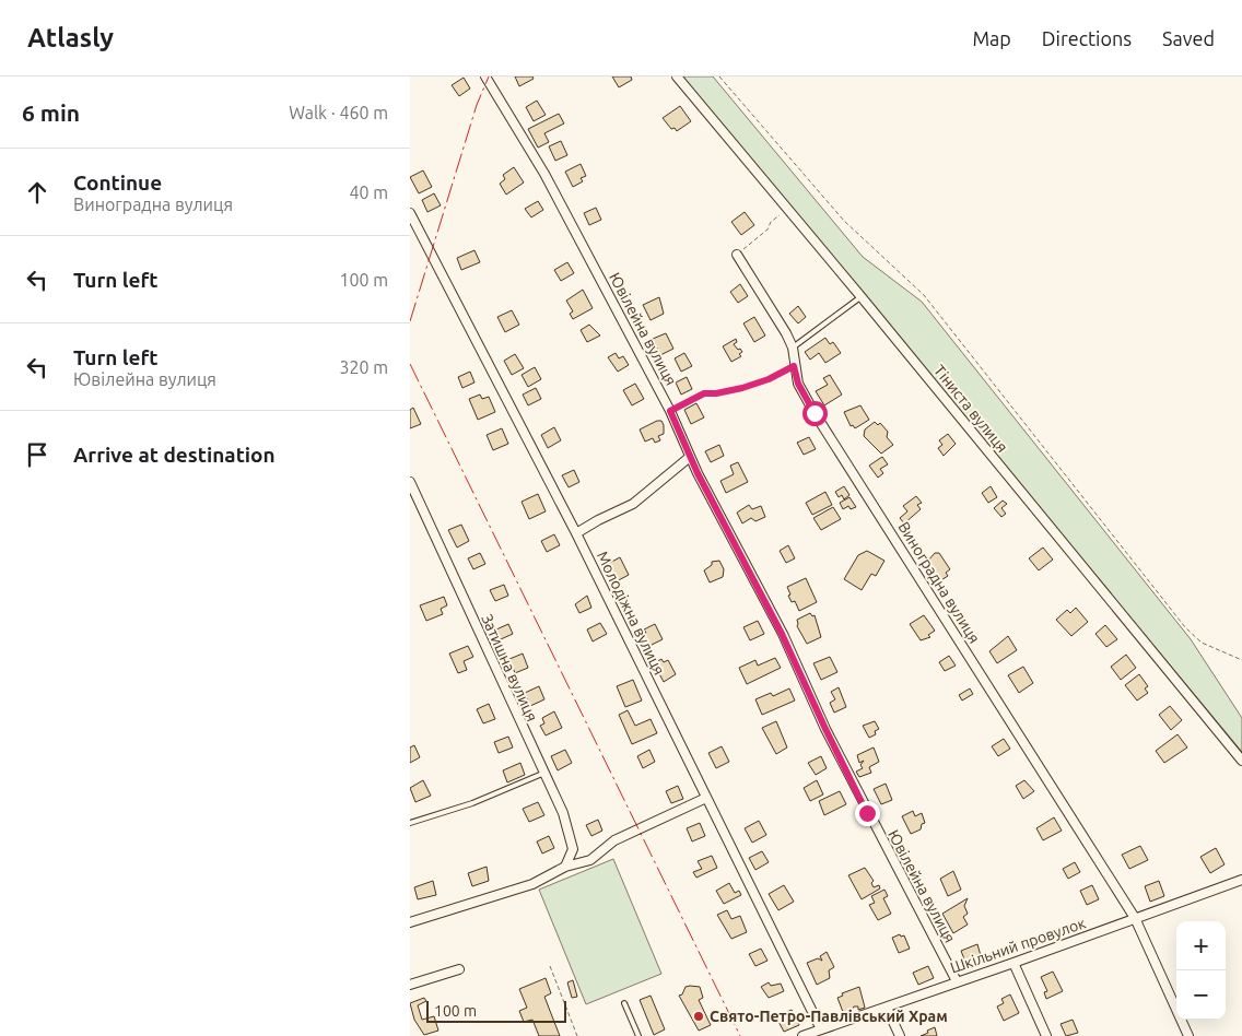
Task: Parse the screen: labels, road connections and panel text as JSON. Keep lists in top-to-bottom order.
{
  "streets": {
    "street": [
      "Ювілейна вулиця",
      "Тіниста вулиця",
      "Виноградна вулиця",
      "Молодіжна вулиця",
      "Затишна вулиця",
      "Шкільний провулок"
    ]
  },
  "crossings": [
    ["Ювілейна вулиця", "Шкільний провулок"],
    ["Виноградна вулиця", "Шкільний провулок"],
    ["Молодіжна вулиця", "Шкільний провулок"]
  ],
  "places": ["Свято-Петро-Павлівський Храм"],
  "scale_bar": "100 m",
  "page": {
    "header": "Atlasly",
    "nav": ["Map", "Directions", "Saved"],
    "heading": ["6 min", "Walk · 460 m"],
    "list": [
      ["Continue", "Виноградна вулиця", "40 m"],
      ["Turn left", "100 m"],
      ["Turn left", "Ювілейна вулиця", "320 m"],
      "Arrive at destination"
    ],
    "map_buttons": ["+", "−"],
    "scale": "100 m"
  }
}
